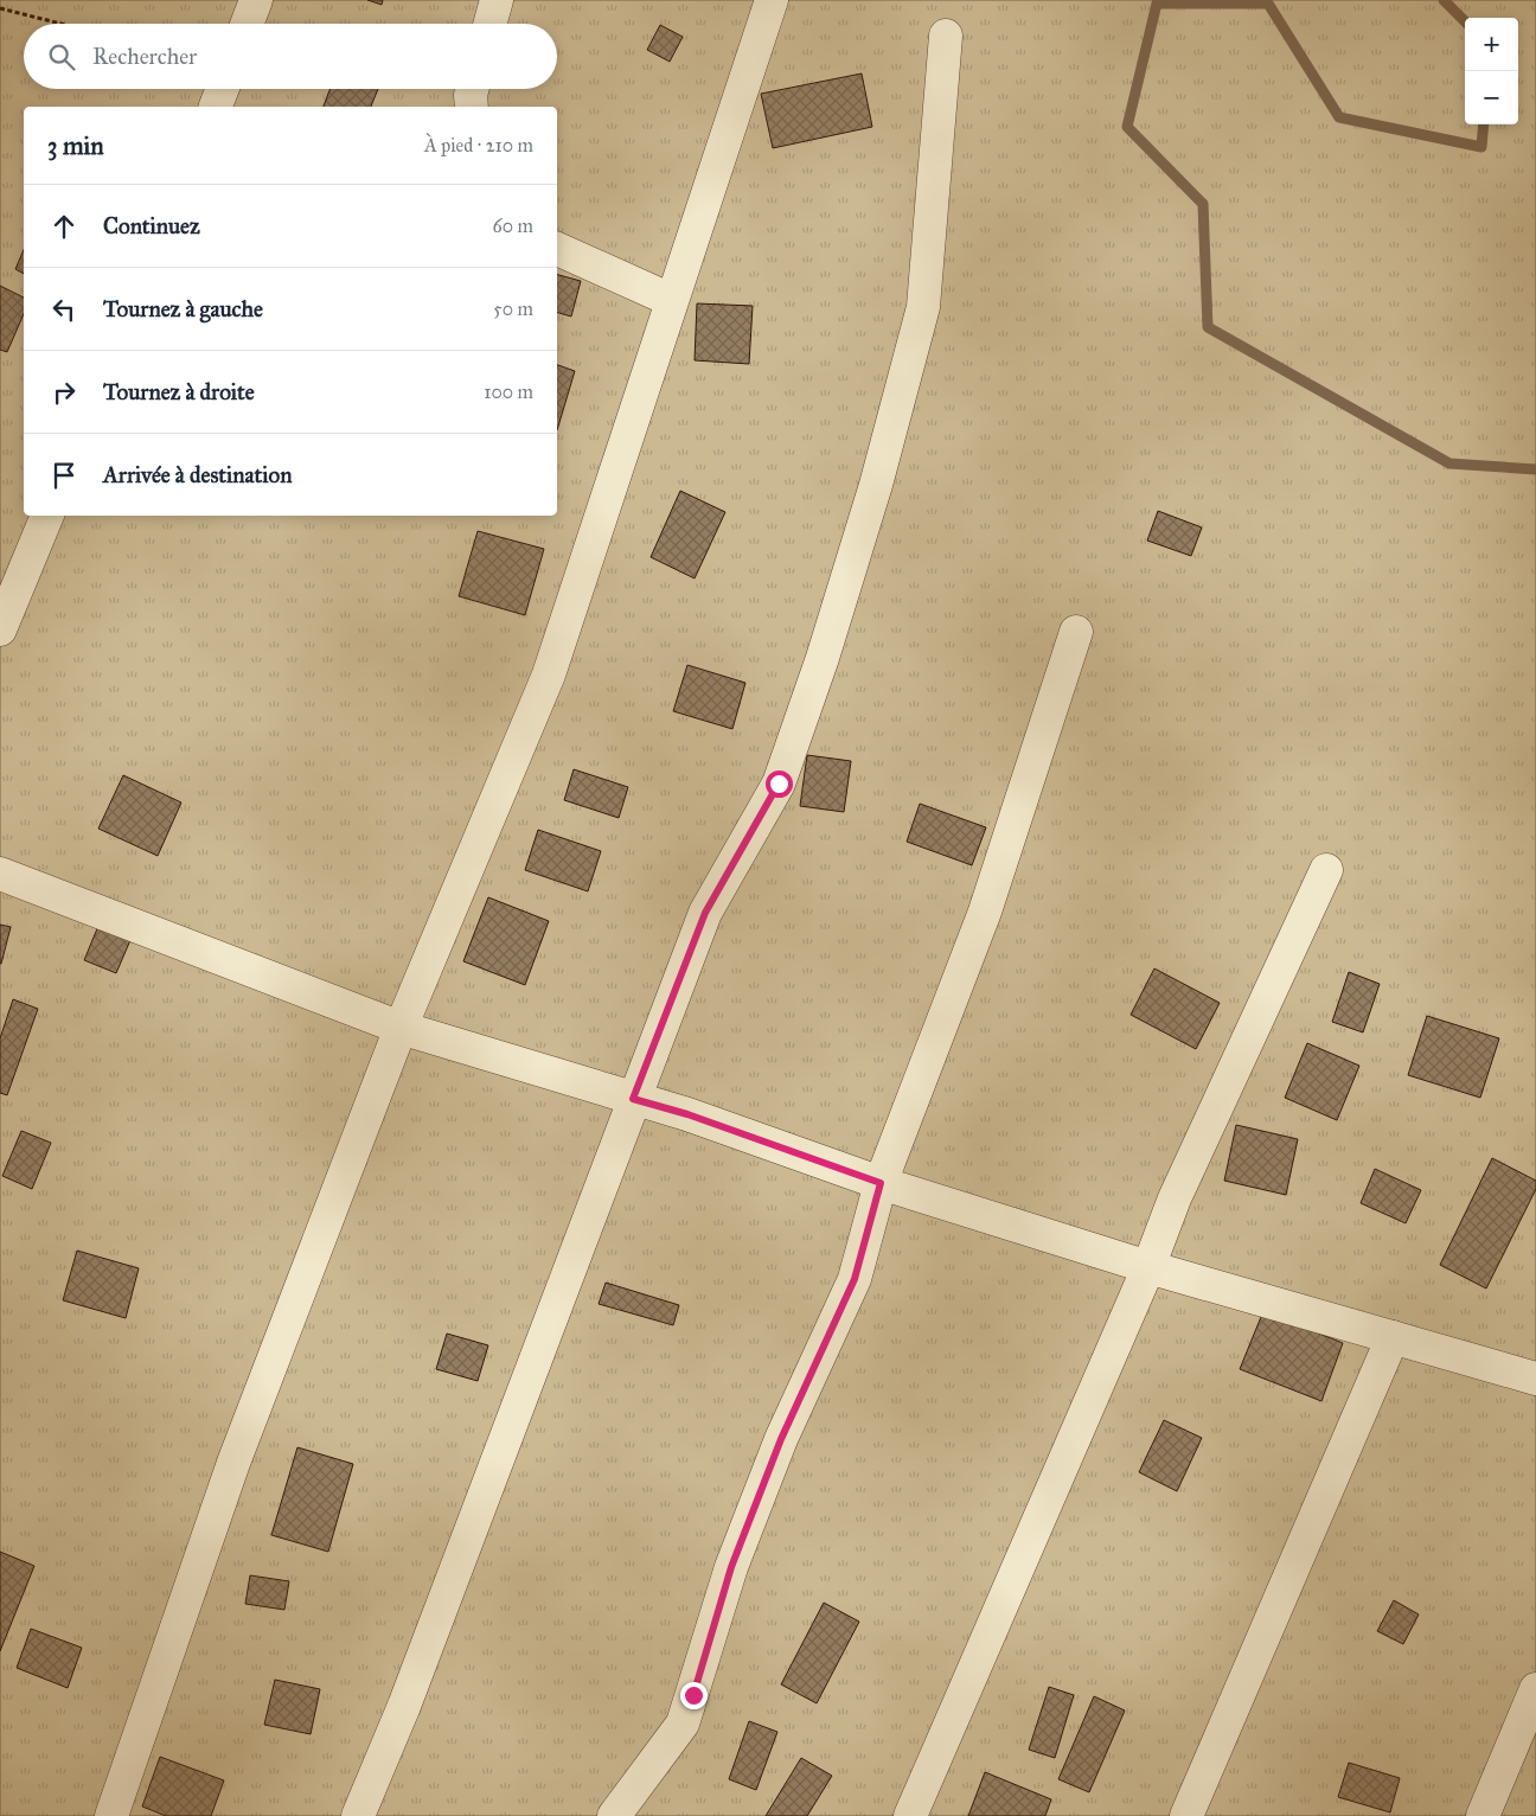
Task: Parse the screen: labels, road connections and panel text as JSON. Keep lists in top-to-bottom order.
{
  "page": {
    "map_buttons": ["+", "−"],
    "search": "Rechercher",
    "heading": ["3 min", "À pied · 210 m"],
    "list": [
      ["Continuez", "60 m"],
      ["Tournez à gauche", "50 m"],
      ["Tournez à droite", "100 m"],
      "Arrivée à destination"
    ]
  }
}
